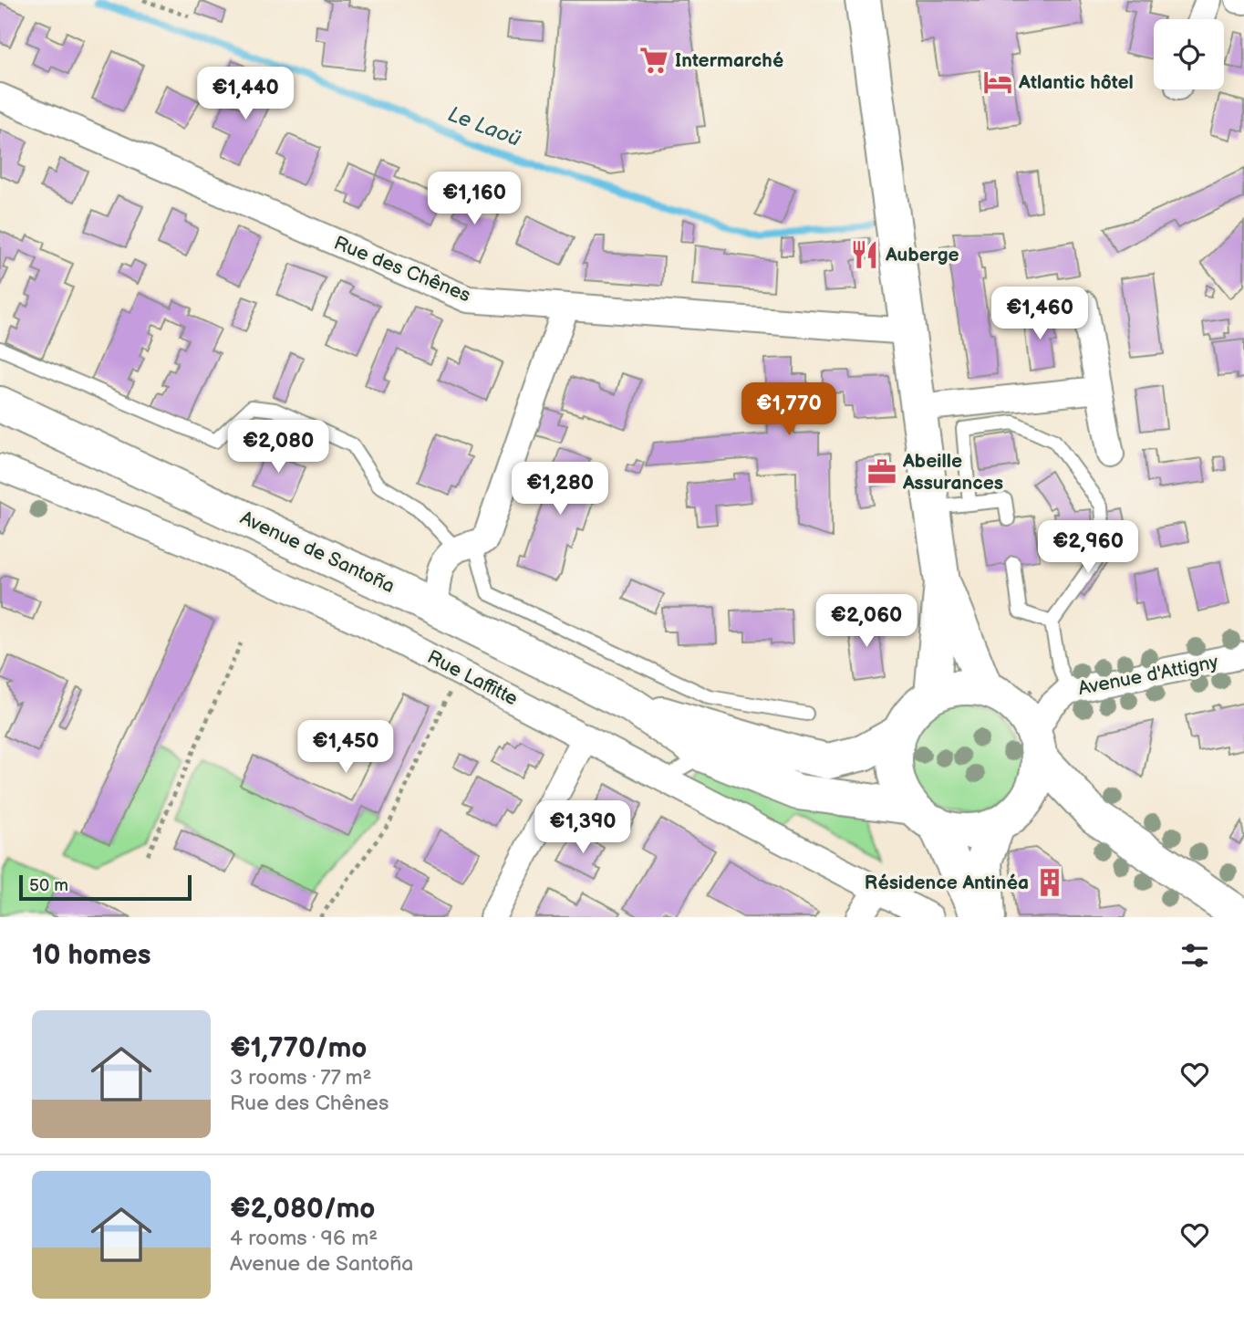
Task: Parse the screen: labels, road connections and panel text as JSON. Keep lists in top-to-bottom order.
{
  "streets": {
    "main road": ["Avenue de Santoña"],
    "street": ["Rue des Chênes", "Avenue d'Attigny", "Rue Laffitte"]
  },
  "crossings": [
    ["Avenue de Santoña", "Avenue d'Attigny"]
  ],
  "water": ["Le Laoü"],
  "places": {
    "supermarket": ["Intermarché"],
    "hotel": ["Atlantic hôtel"],
    "restaurant": ["Auberge"],
    "office": ["Abeille Assurances"],
    "building": ["Résidence Antinéa"]
  },
  "scale_bar": "50 m",
  "page": {
    "price": [
      "€1,440",
      "€1,160",
      "€1,460",
      "€1,770",
      "€2,080",
      "€1,280",
      "€2,960",
      "€2,060",
      "€1,450",
      "€1,390"
    ],
    "scale": "50 m",
    "heading": "10 homes",
    "list": [
      {
        "name": "€1,770/mo",
        "note": "3 rooms · 77 m² · Rue des Chênes"
      },
      {
        "name": "€2,080/mo",
        "note": "4 rooms · 96 m² · Avenue de Santoña"
      }
    ]
  }
}
